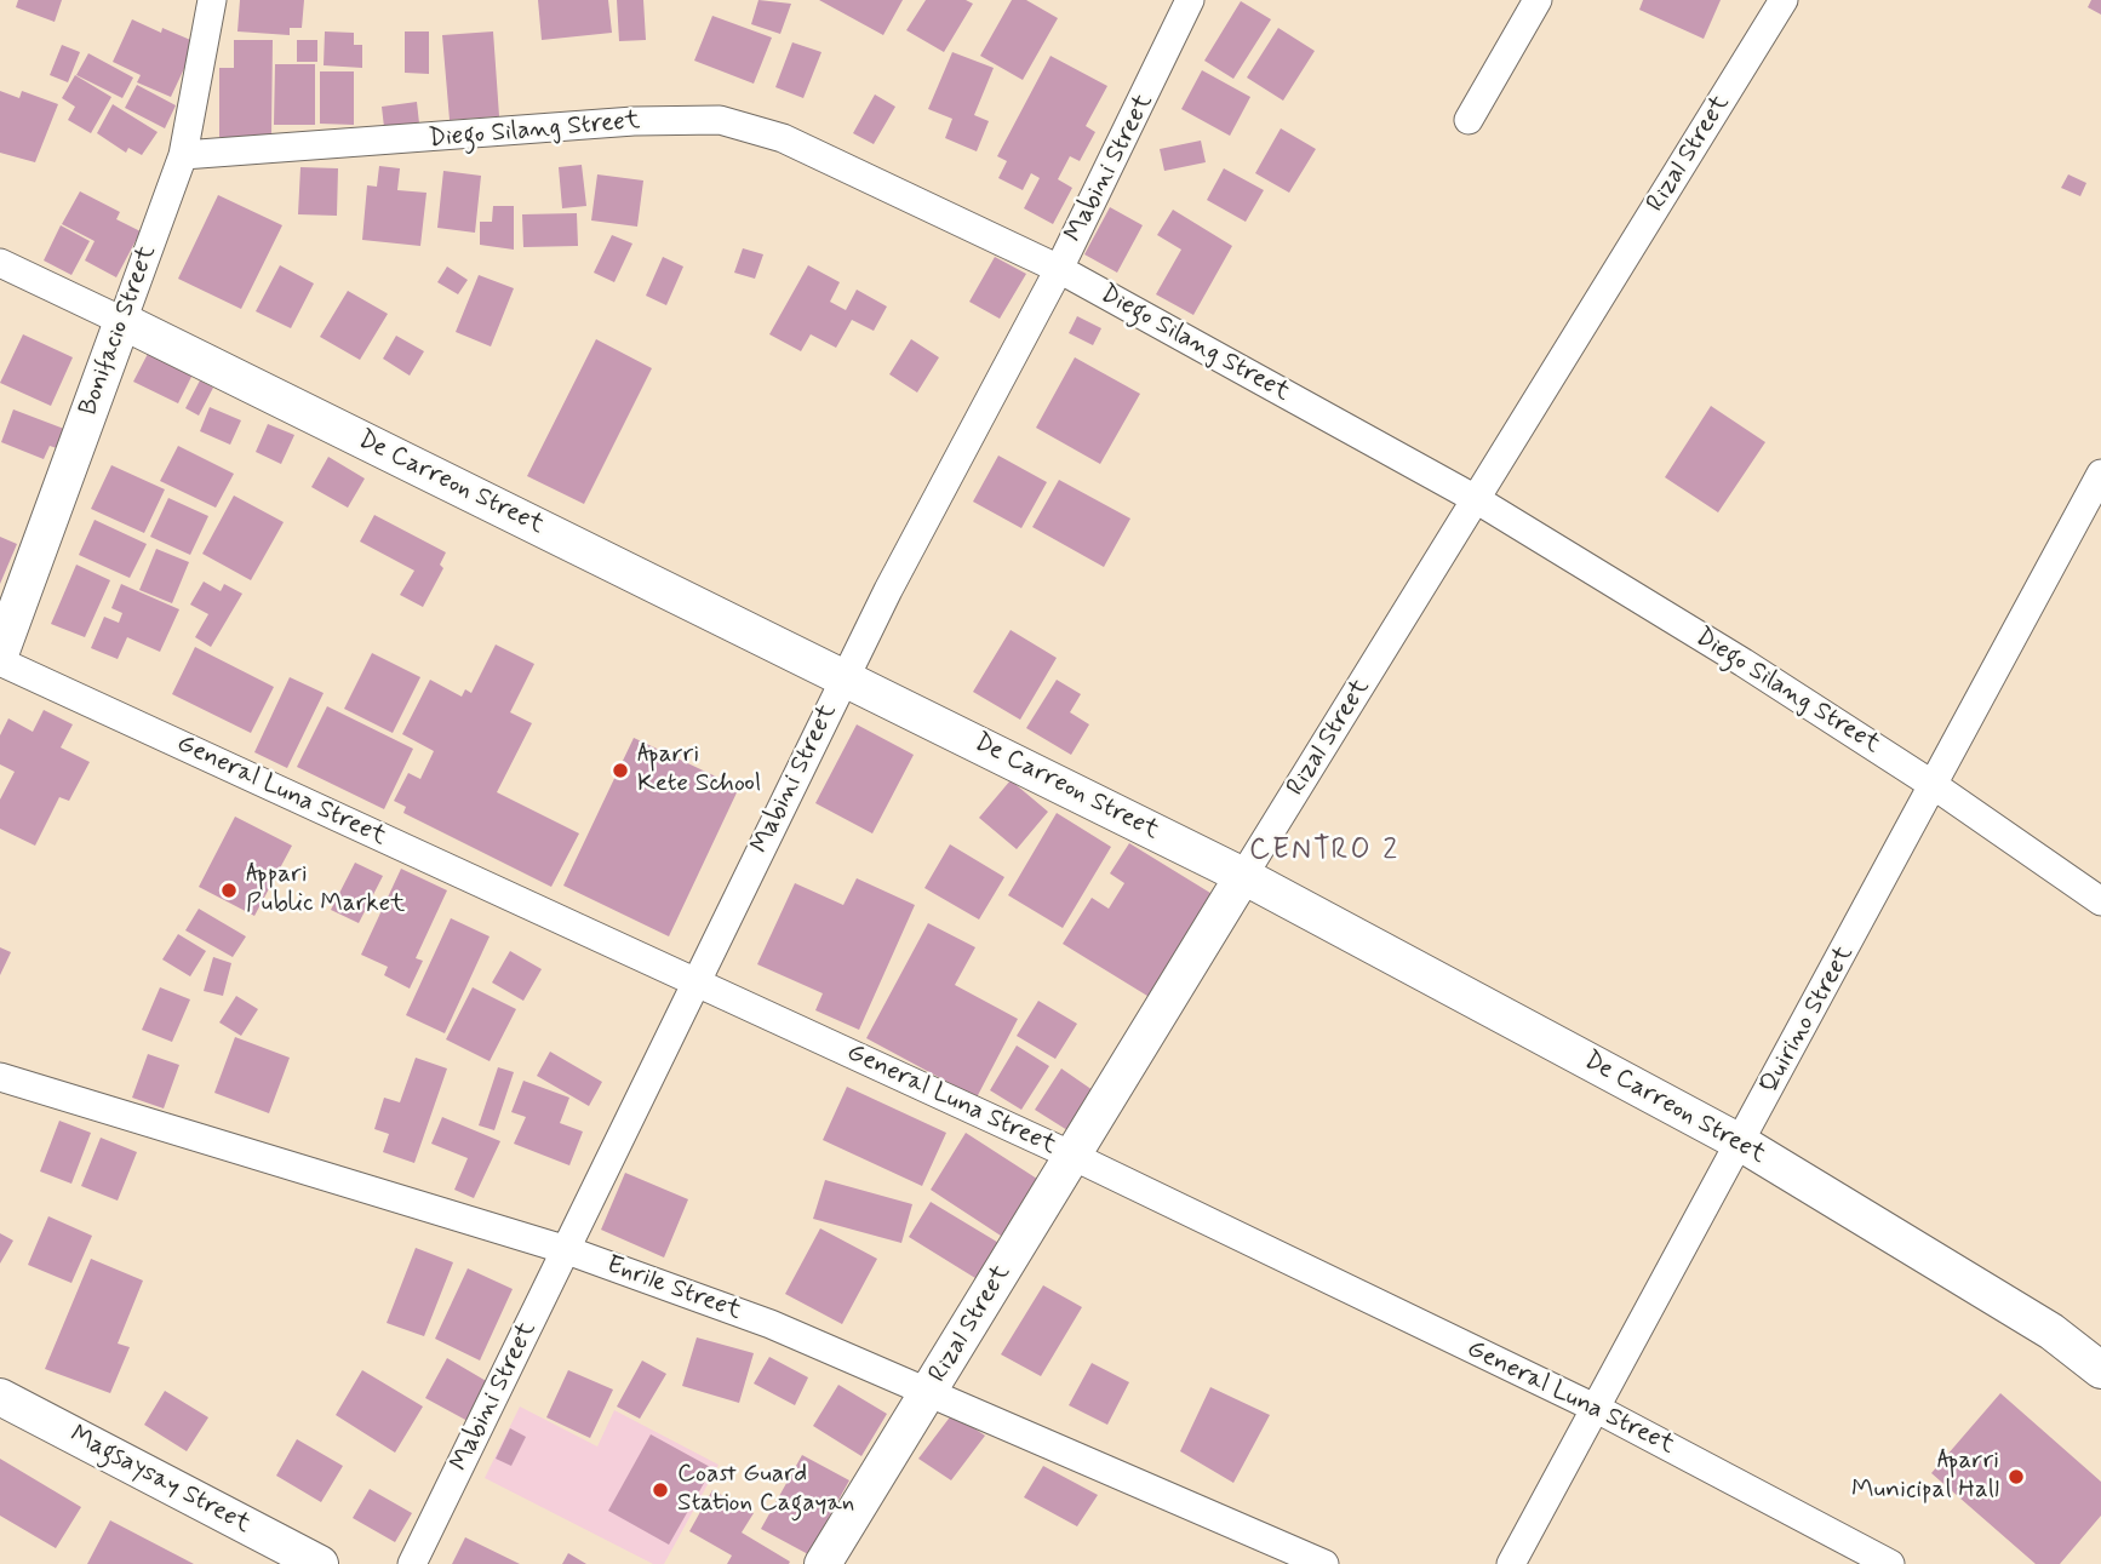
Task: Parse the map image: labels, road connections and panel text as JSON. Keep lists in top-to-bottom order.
{
  "streets": {
    "street": [
      "Diego Silang Street",
      "Rizal Street",
      "Mabini Street",
      "Bonifacio Street",
      "De Carreon Street",
      "General Luna Street",
      "Quirino Street",
      "Enrile Street",
      "Magsaysay Street"
    ]
  },
  "crossings": [
    ["Diego Silang Street", "Rizal Street"],
    ["Diego Silang Street", "Mabini Street"],
    ["Diego Silang Street", "Bonifacio Street"],
    ["Diego Silang Street", "Quirino Street"],
    ["Rizal Street", "De Carreon Street"],
    ["Rizal Street", "General Luna Street"],
    ["Rizal Street", "Enrile Street"],
    ["Mabini Street", "De Carreon Street"],
    ["Mabini Street", "General Luna Street"],
    ["Mabini Street", "Enrile Street"],
    ["Bonifacio Street", "De Carreon Street"],
    ["De Carreon Street", "Quirino Street"],
    ["General Luna Street", "Quirino Street"]
  ],
  "districts": ["CENTRO 2"],
  "places": [
    "Aparri Kete School",
    "Appari Public Market",
    "Aparri Municipal Hall",
    "Coast Guard Station Cagayan"
  ]
}
